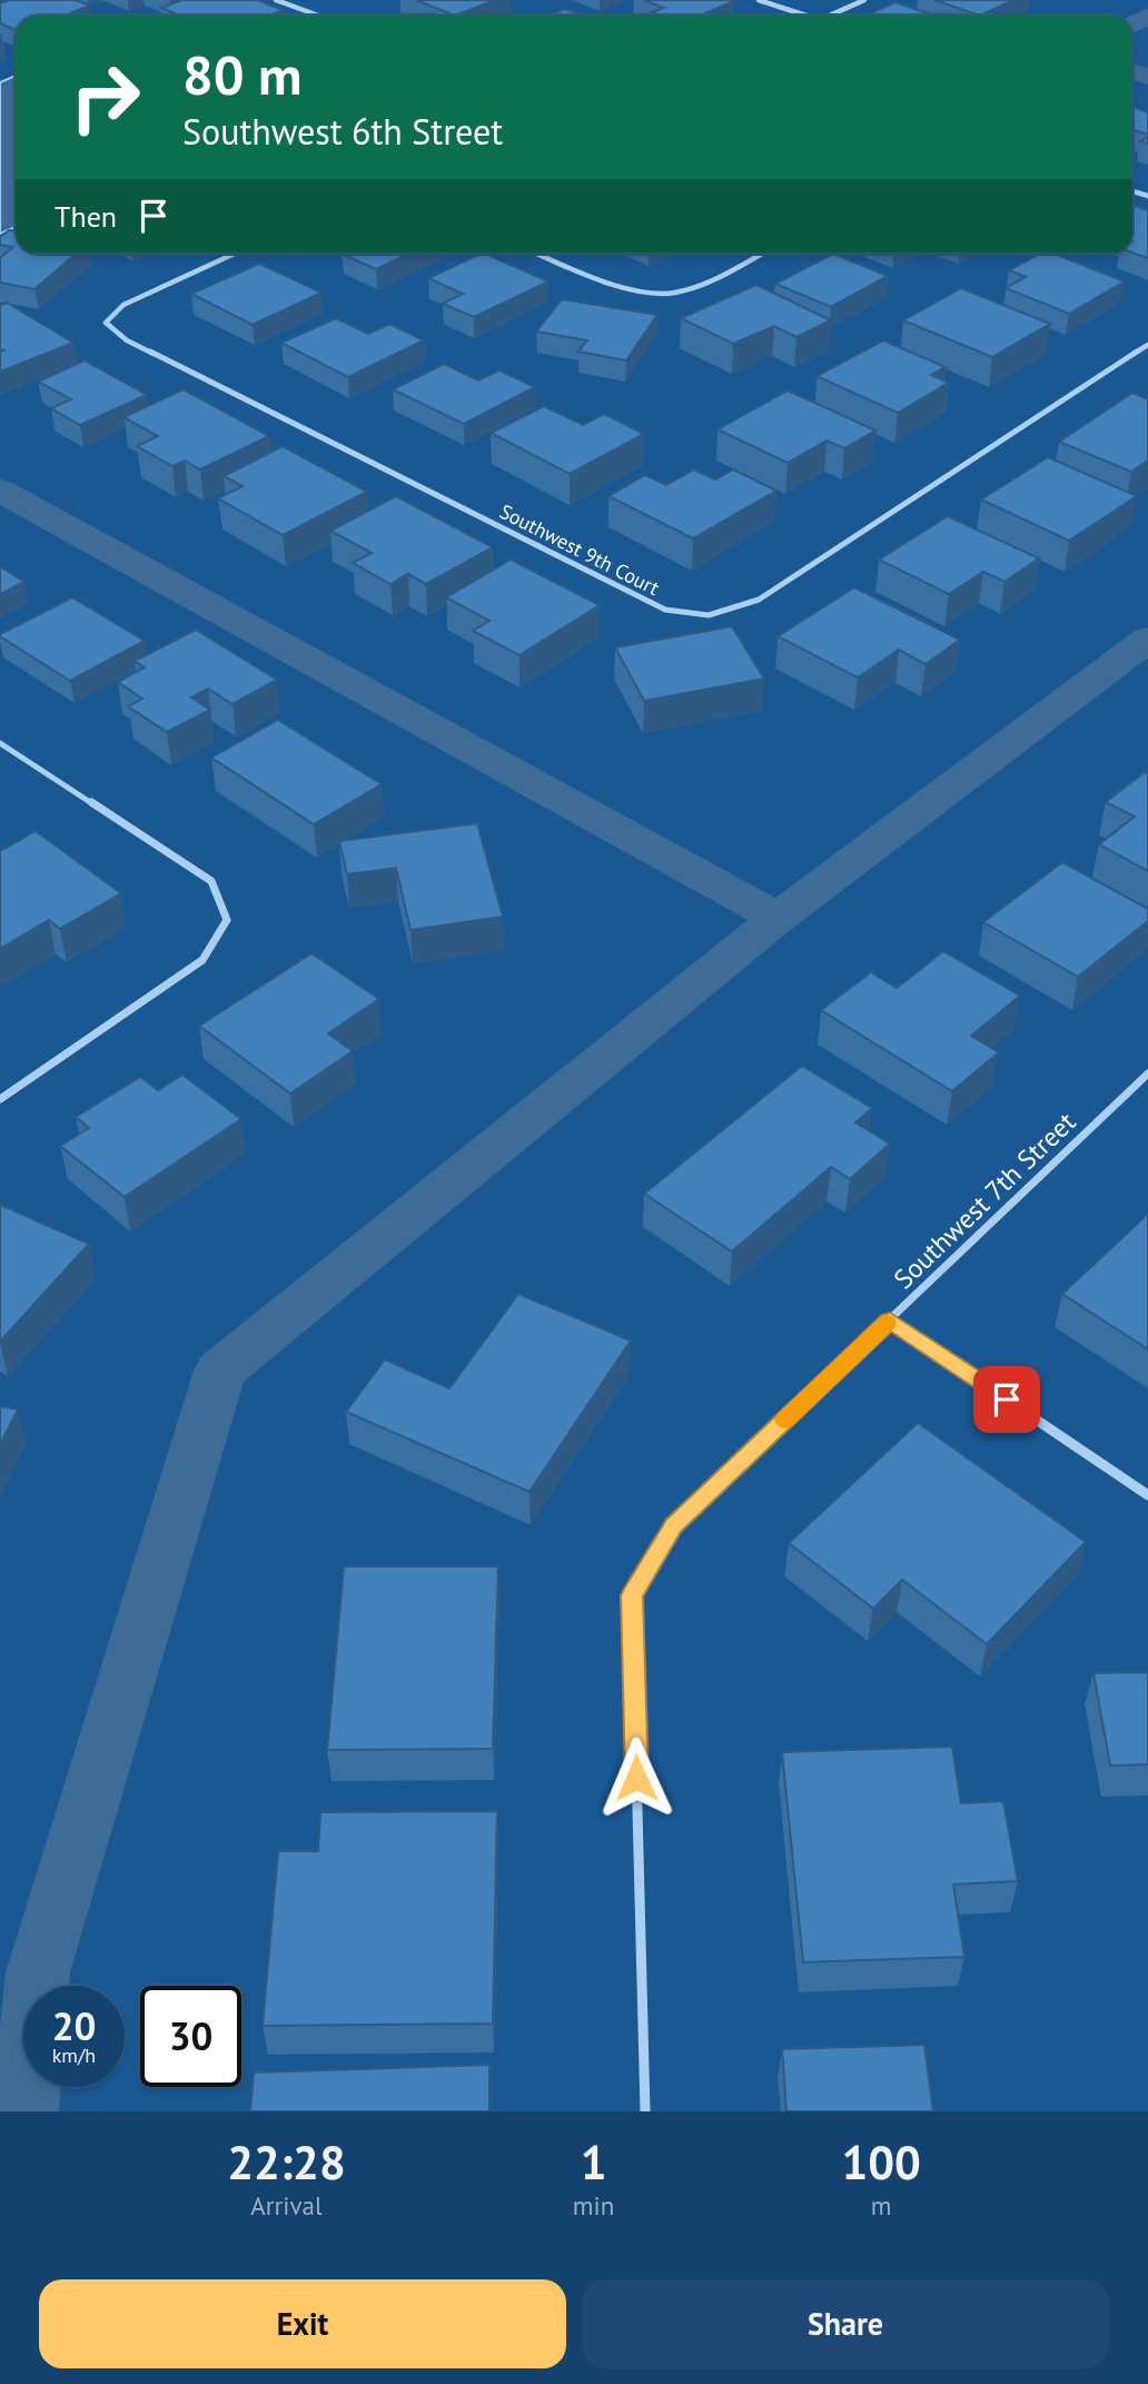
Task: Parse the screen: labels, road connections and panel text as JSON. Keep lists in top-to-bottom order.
{
  "streets": {
    "street": ["Southwest 9th Court", "Southwest 7th Street"]
  },
  "page": {
    "turn": ["80 m", "Southwest 6th Street"],
    "then": "Then",
    "speed": "20 km/h",
    "limit": "30",
    "eta": [
      "22:28",
      "Arrival",
      "1",
      "min",
      "100",
      "m"
    ],
    "buttons": ["Exit", "Share"]
  }
}
